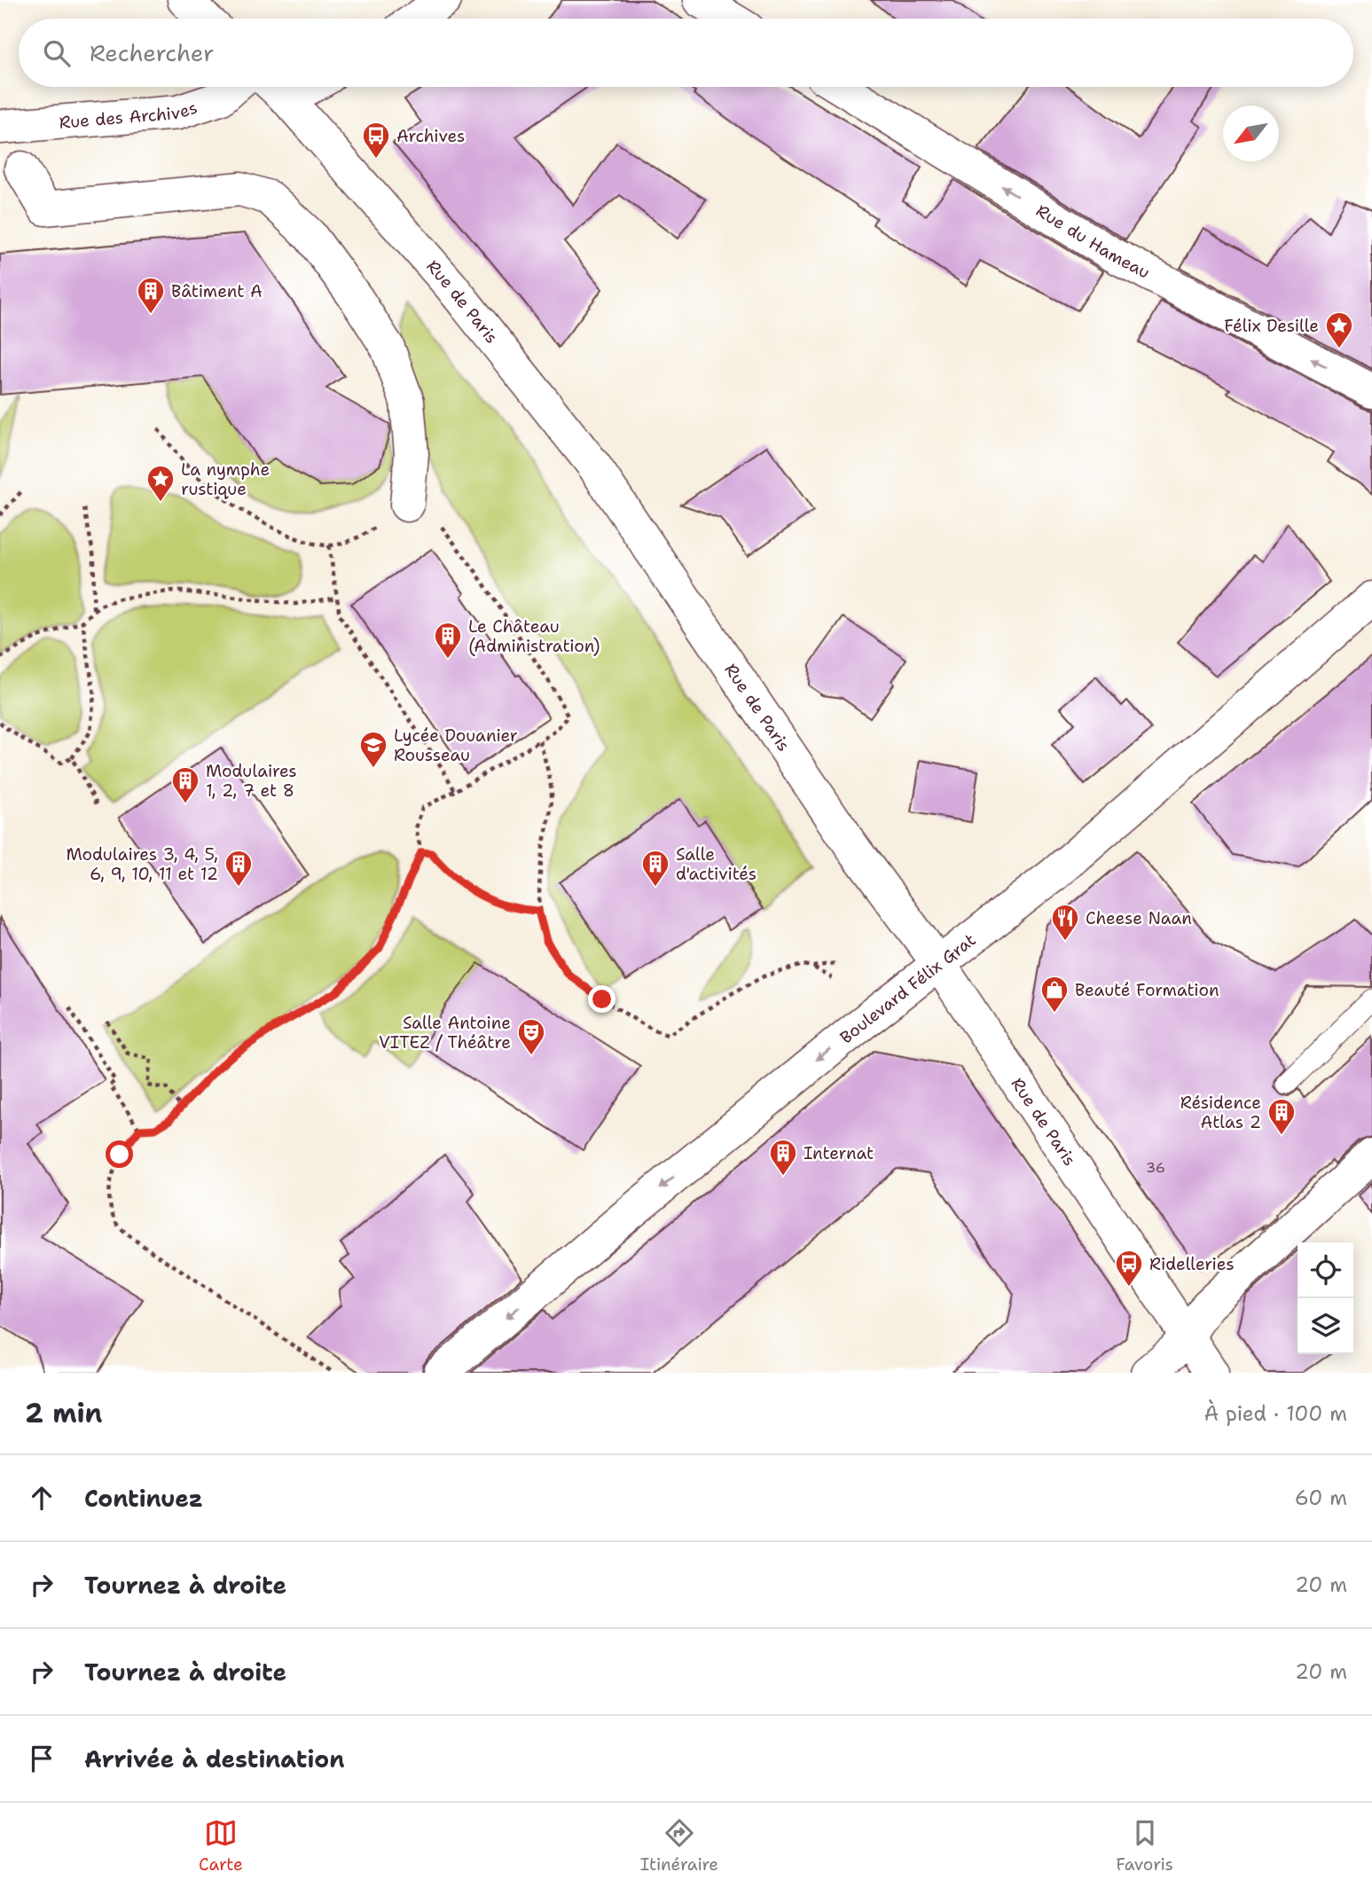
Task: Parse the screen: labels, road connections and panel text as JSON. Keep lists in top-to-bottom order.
{
  "streets": {
    "main road": [
      "Rue des Archives",
      "Rue du Hameau",
      "Rue de Paris",
      "Boulevard Félix Grat"
    ]
  },
  "crossings": [
    ["Rue de Paris", "Boulevard Félix Grat"]
  ],
  "one_way": ["Rue du Hameau", "Boulevard Félix Grat"],
  "places": {
    "bus stop": ["Archives", "Ridelleries"],
    "building": [
      "Bâtiment A",
      "Le Château (Administration)",
      "Modulaires 1, 2, 7 et 8",
      "Modulaires 3, 4, 5, 6, 9, 10, 11 et 12",
      "Salle d'activités",
      "Résidence Atlas 2",
      "Internat"
    ],
    "place": ["Félix Desille", "La nymphe rustique"],
    "school or university": ["Lycée Douanier Rousseau"],
    "restaurant": ["Cheese Naan"],
    "shop": ["Beauté Formation"],
    "theatre": ["Salle Antoine VITEZ / Théâtre"]
  },
  "house_numbers": ["36"],
  "north": "bottom left",
  "page": {
    "search": "Rechercher",
    "heading": ["2 min", "À pied · 100 m"],
    "list": [
      ["Continuez", "60 m"],
      ["Tournez à droite", "20 m"],
      ["Tournez à droite", "20 m"],
      "Arrivée à destination"
    ],
    "nav": ["Carte", "Itinéraire", "Favoris"]
  }
}
